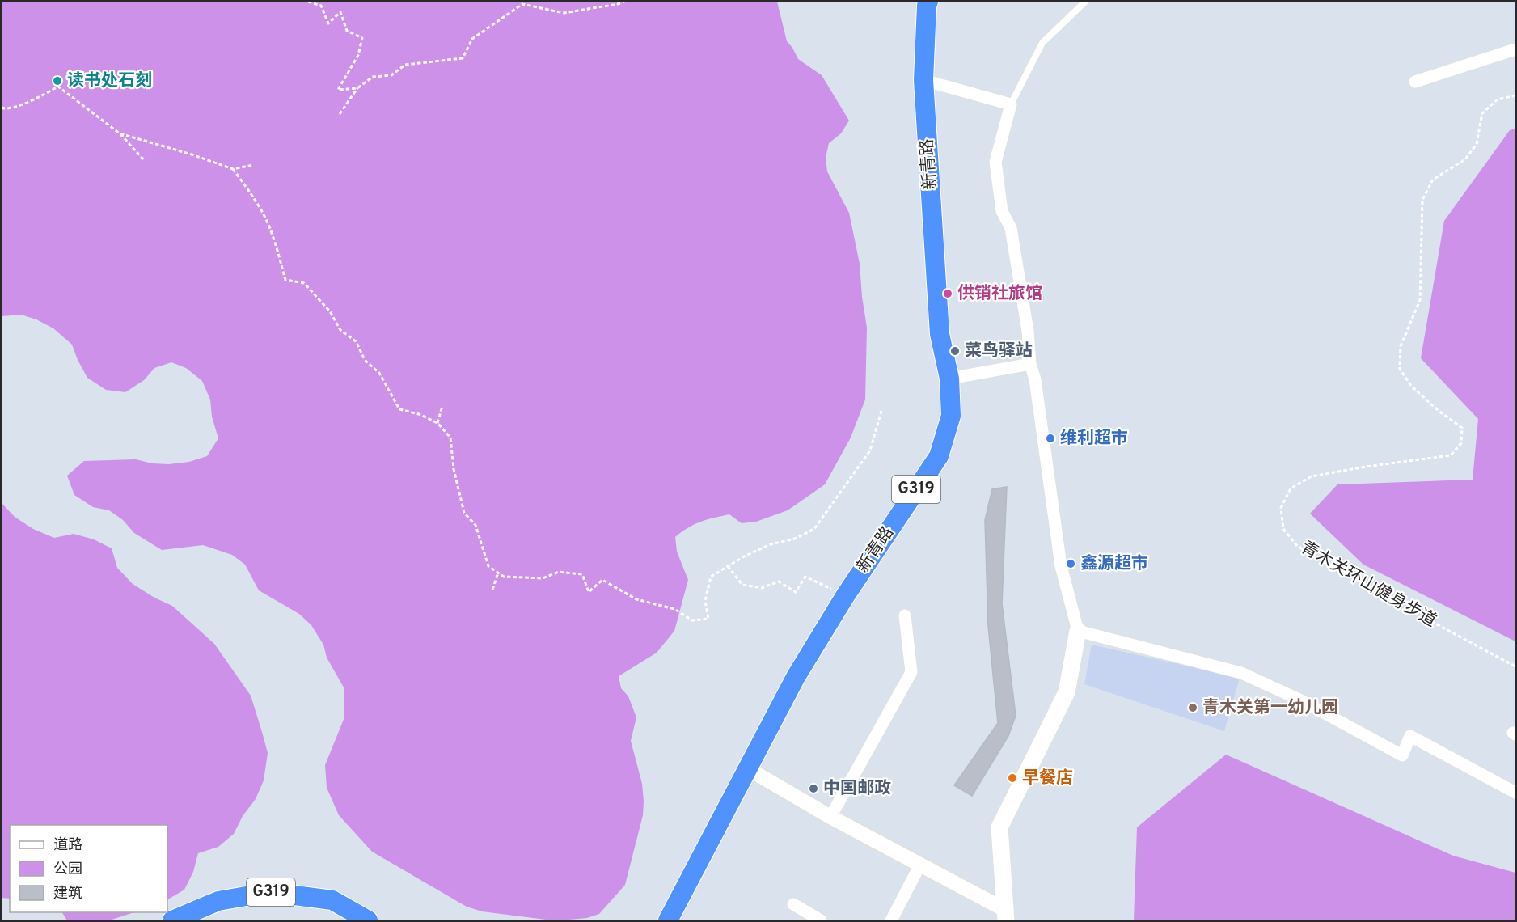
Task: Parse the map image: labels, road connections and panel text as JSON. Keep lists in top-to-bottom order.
{
  "streets": {
    "highway": ["新青路", "G319"],
    "path": ["青木关环山健身步道"]
  },
  "places": [
    "读书处石刻",
    "供销社旅馆",
    "菜鸟驿站",
    "维利超市",
    "鑫源超市",
    "青木关第一幼儿园",
    "早餐店",
    "中国邮政"
  ],
  "legend": ["道路", "公园", "建筑"]
}
